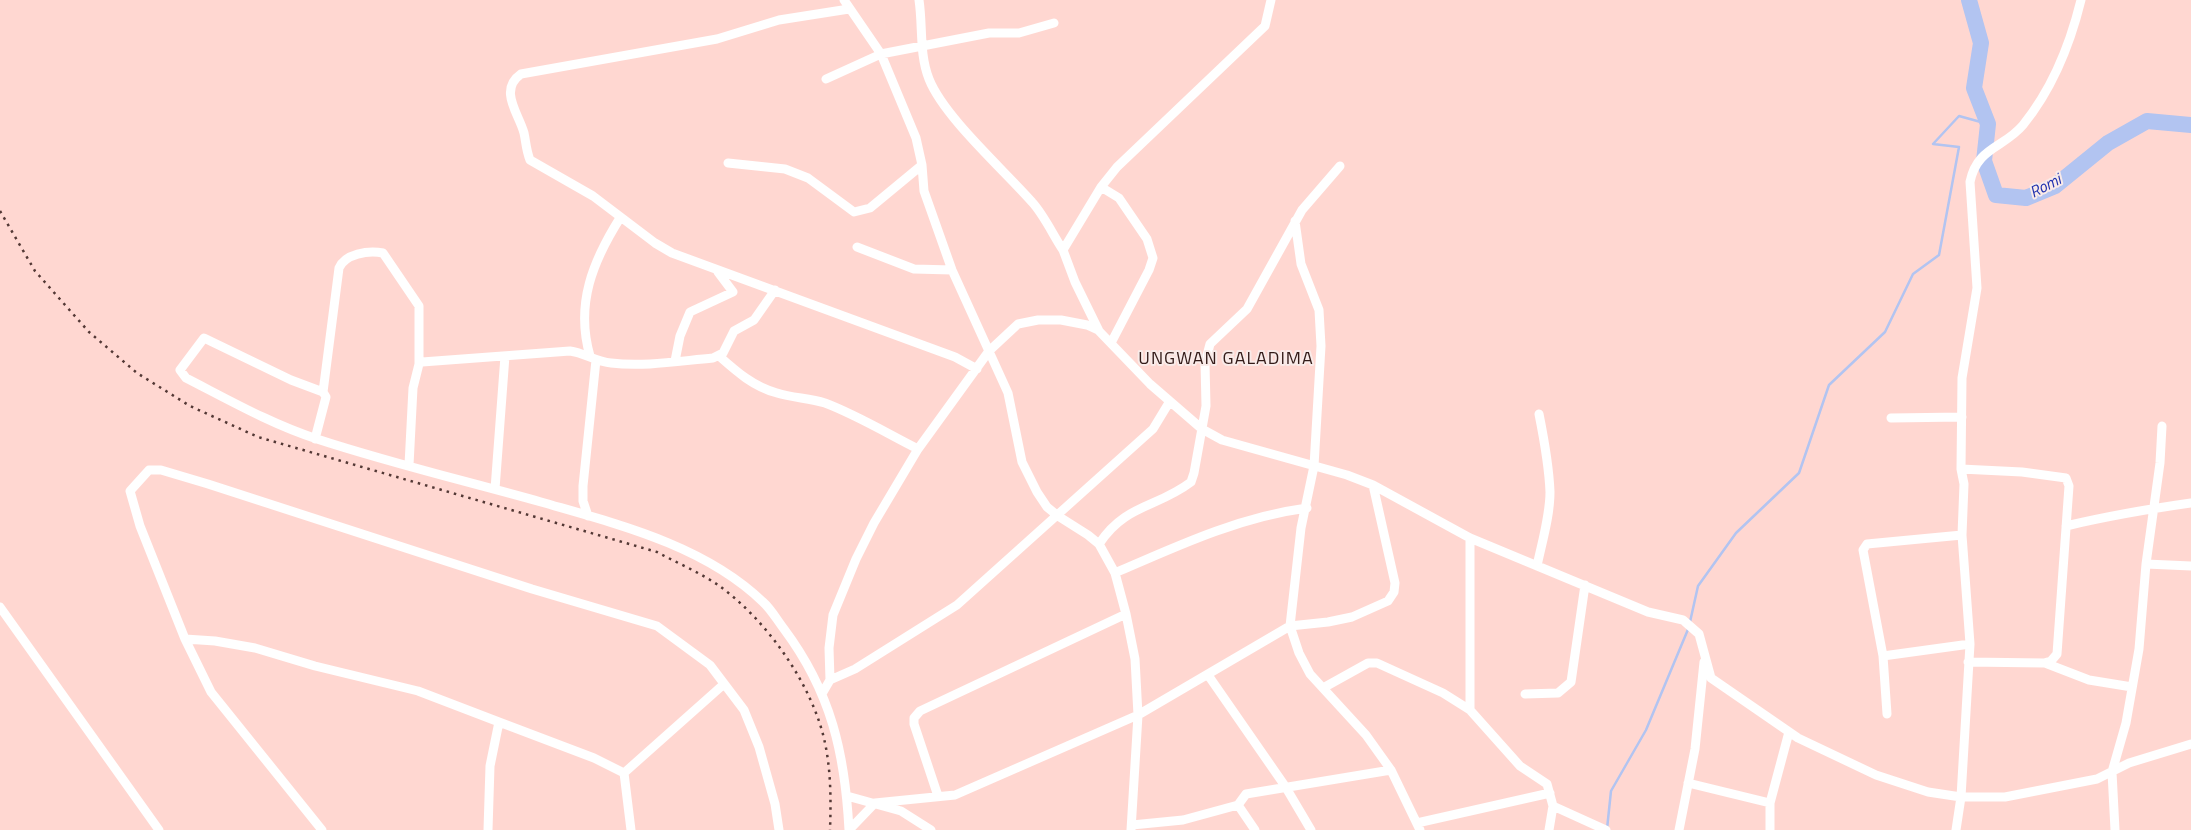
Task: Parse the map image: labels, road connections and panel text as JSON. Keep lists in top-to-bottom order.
{
  "districts": ["UNGWAN GALADIMA"],
  "water": ["Romi"]
}
